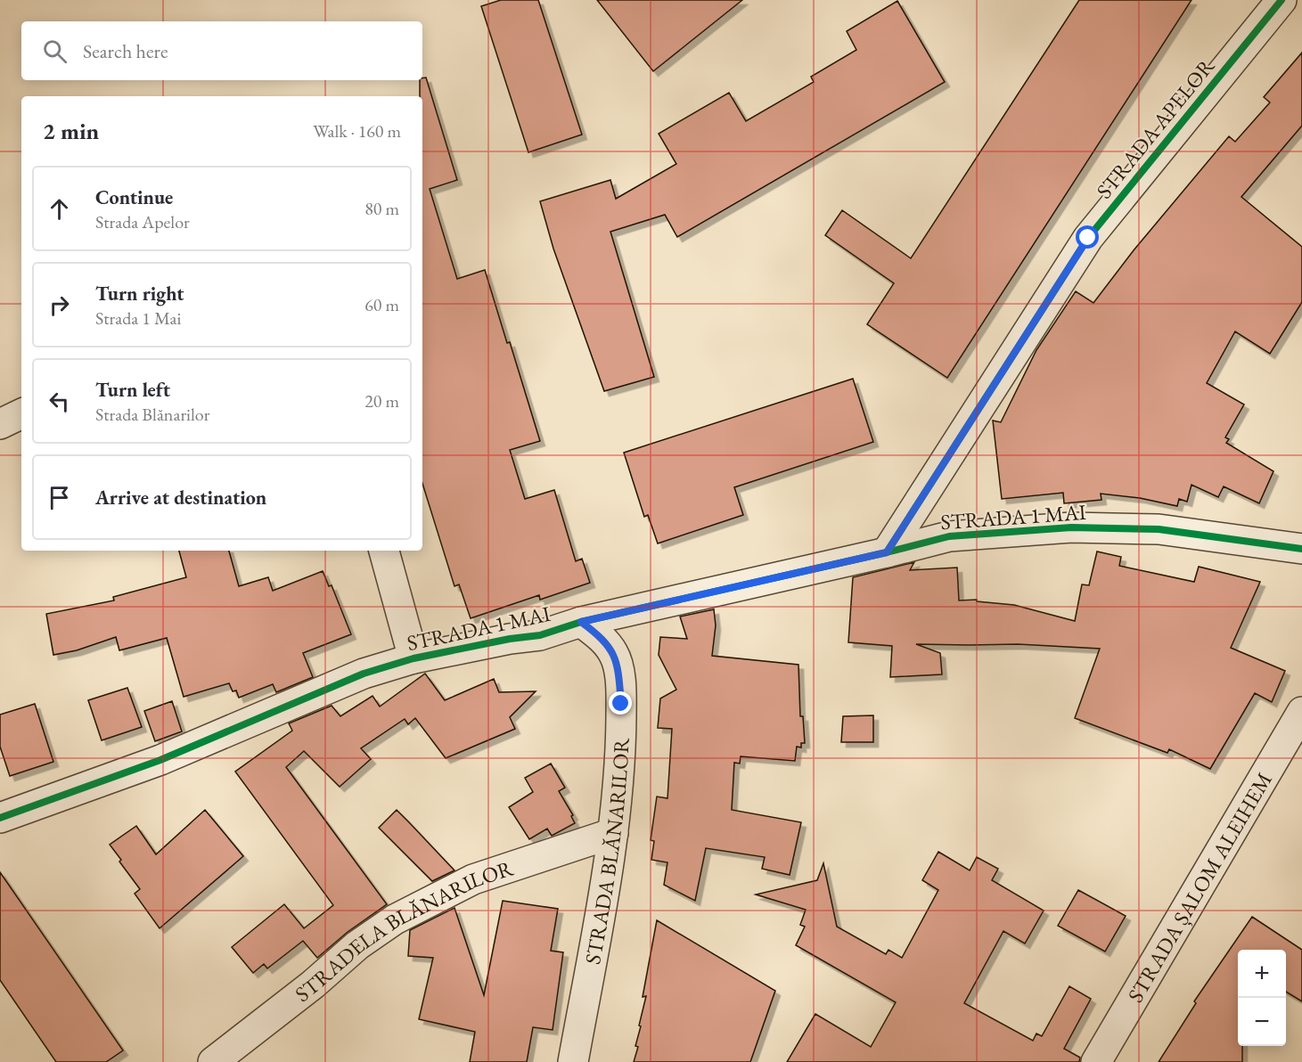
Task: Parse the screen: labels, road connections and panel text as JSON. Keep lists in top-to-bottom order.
{
  "streets": {
    "street": [
      "STRADA APELOR",
      "STRADA 1 MAI",
      "STRADA BLĂNARILOR",
      "STRADA ȘALOM ALEIHEM",
      "STRADELA BLĂNARILOR"
    ]
  },
  "crossings": [
    ["STRADA APELOR", "STRADA 1 MAI"],
    ["STRADA 1 MAI", "STRADA BLĂNARILOR"],
    ["STRADA BLĂNARILOR", "STRADELA BLĂNARILOR"]
  ],
  "page": {
    "search": "Search here",
    "heading": ["2 min", "Walk · 160 m"],
    "list": [
      ["Continue", "Strada Apelor", "80 m"],
      ["Turn right", "Strada 1 Mai", "60 m"],
      ["Turn left", "Strada Blănarilor", "20 m"],
      "Arrive at destination"
    ],
    "map_buttons": ["+", "−"]
  }
}
